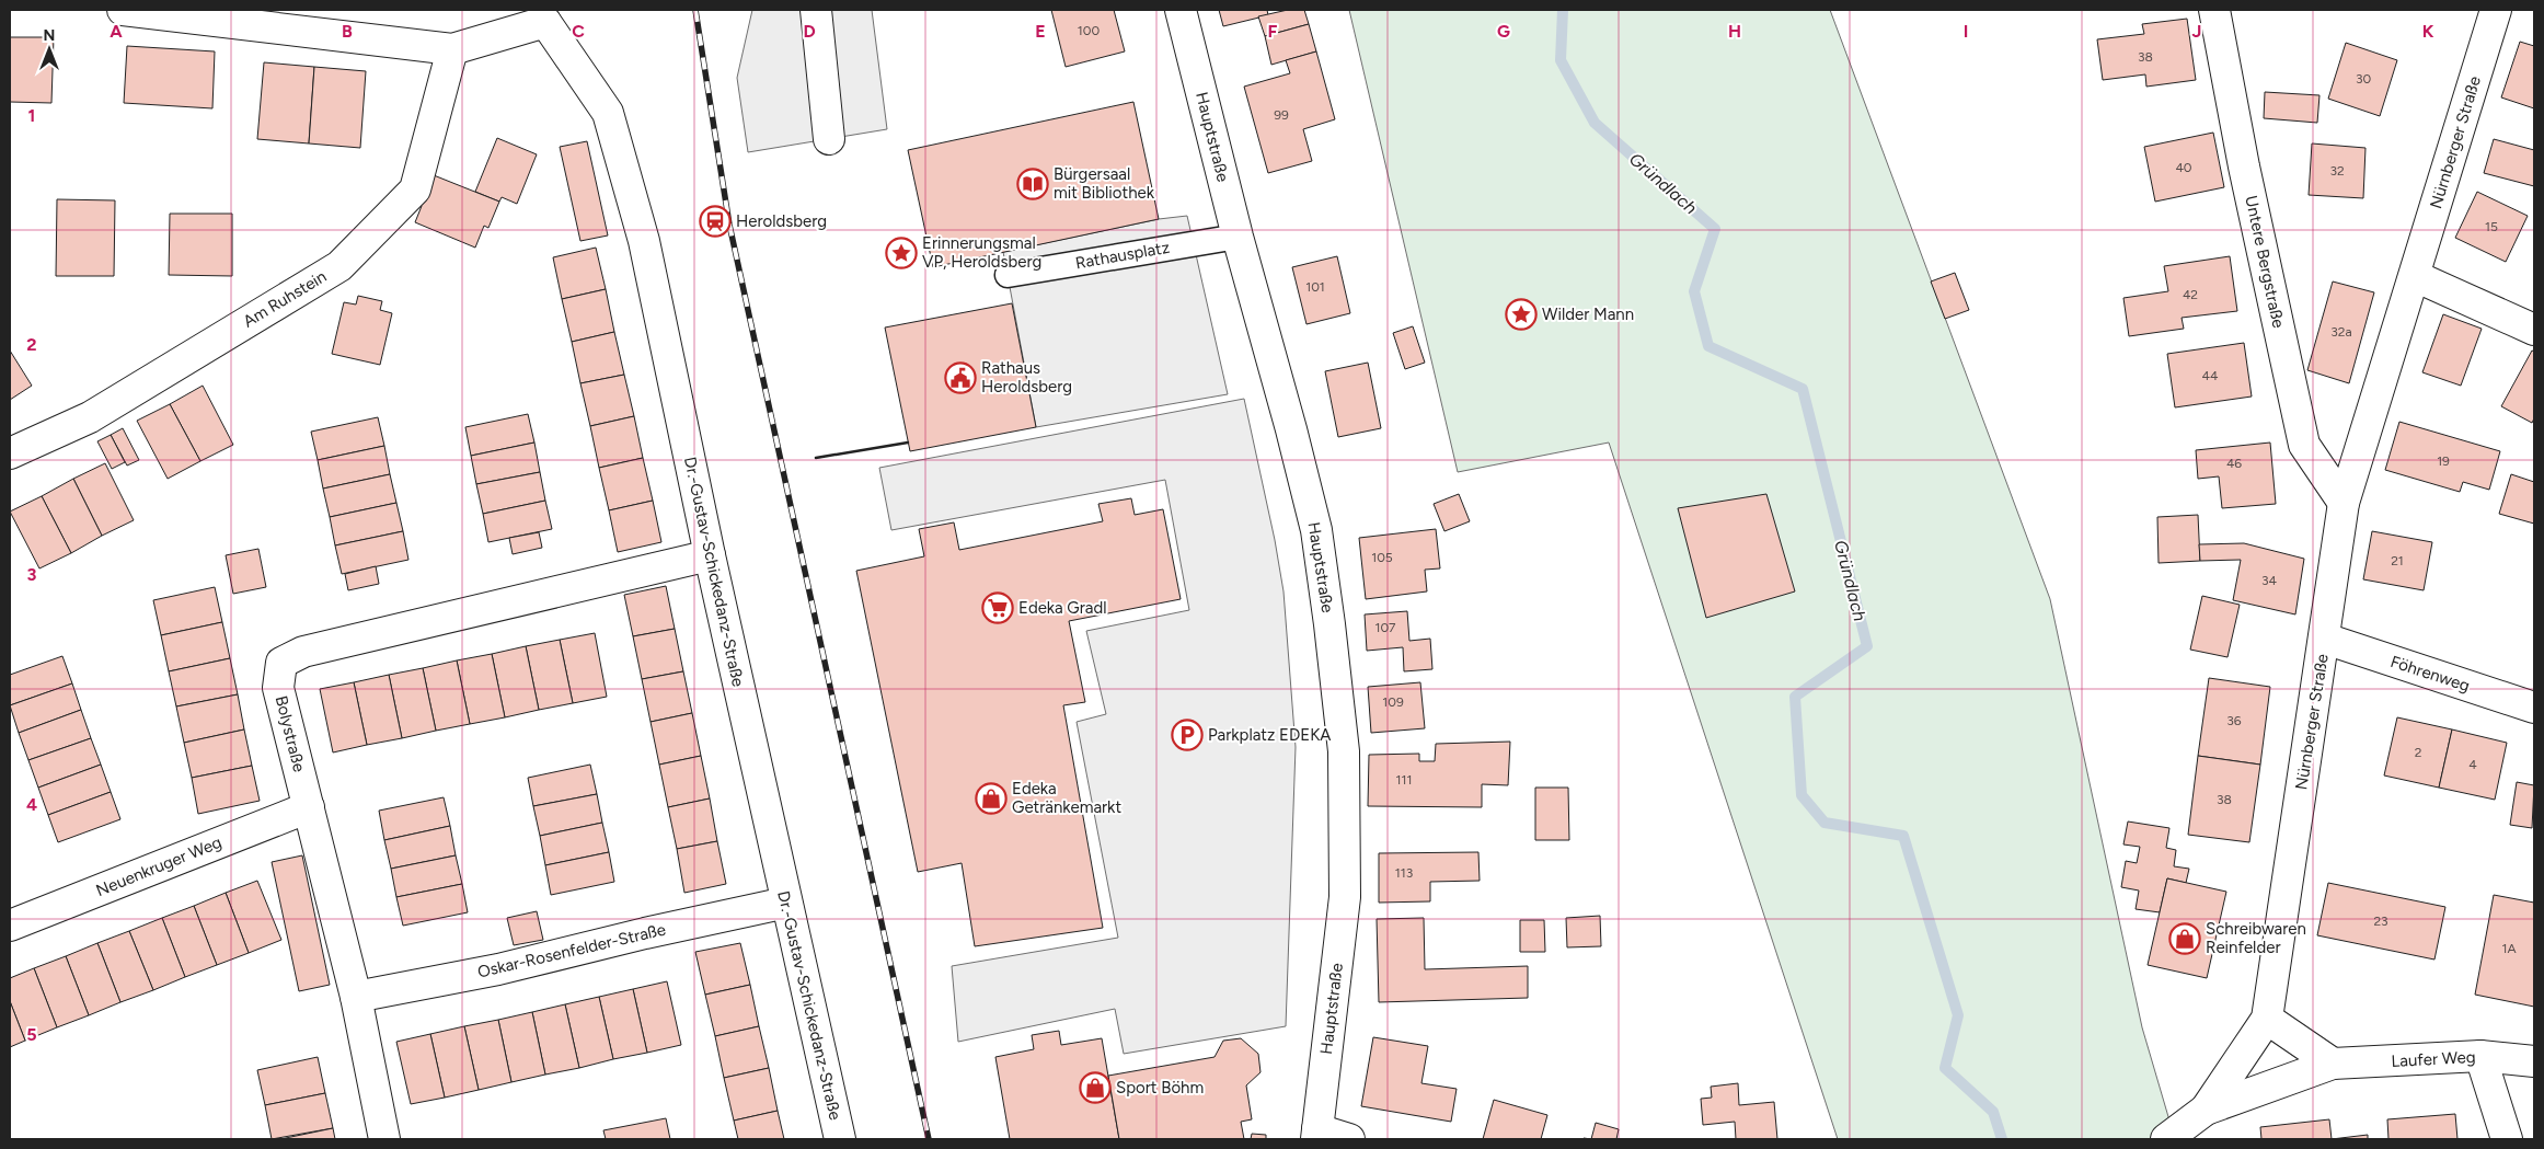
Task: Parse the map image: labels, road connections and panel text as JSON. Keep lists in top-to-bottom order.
{
  "streets": {
    "street": [
      "Hauptstraße",
      "Nürnberger Straße",
      "Rathausplatz",
      "Untere Bergstraße",
      "Am Ruhstein",
      "Dr.-Gustav-Schickedanz-Straße",
      "Föhrenweg",
      "Bolystraße",
      "Neuenkruger Weg",
      "Oskar-Rosenfelder-Straße",
      "Laufer Weg"
    ]
  },
  "crossings": [
    ["Hauptstraße", "Rathausplatz"],
    ["Nürnberger Straße", "Untere Bergstraße"],
    ["Nürnberger Straße", "Föhrenweg"],
    ["Nürnberger Straße", "Laufer Weg"],
    ["Dr.-Gustav-Schickedanz-Straße", "Bolystraße"],
    ["Dr.-Gustav-Schickedanz-Straße", "Oskar-Rosenfelder-Straße"],
    ["Bolystraße", "Neuenkruger Weg"],
    ["Bolystraße", "Oskar-Rosenfelder-Straße"]
  ],
  "water": ["Gründlach"],
  "places": {
    "library": ["Bürgersaal mit Bibliothek"],
    "station": ["Heroldsberg"],
    "place": ["Erinnerungsmal VP, Heroldsberg", "Wilder Mann"],
    "public building": ["Rathaus Heroldsberg"],
    "supermarket": ["Edeka Gradl"],
    "parking": ["Parkplatz EDEKA"],
    "shop": ["Edeka Getränkemarkt", "Schreibwaren Reinfelder", "Sport Böhm"]
  },
  "house_numbers": [
    "100",
    "38",
    "30",
    "99",
    "40",
    "32",
    "15",
    "101",
    "42",
    "32a",
    "44",
    "19",
    "46",
    "105",
    "21",
    "34",
    "107",
    "109",
    "36",
    "2",
    "4",
    "111",
    "38",
    "113",
    "23",
    "1A"
  ],
  "north": "top",
  "grid": {
    "columns": [
      "A",
      "B",
      "C",
      "D",
      "E",
      "F",
      "G",
      "H",
      "I",
      "J",
      "K"
    ],
    "rows": [
      "1",
      "2",
      "3",
      "4",
      "5"
    ]
  }
}
